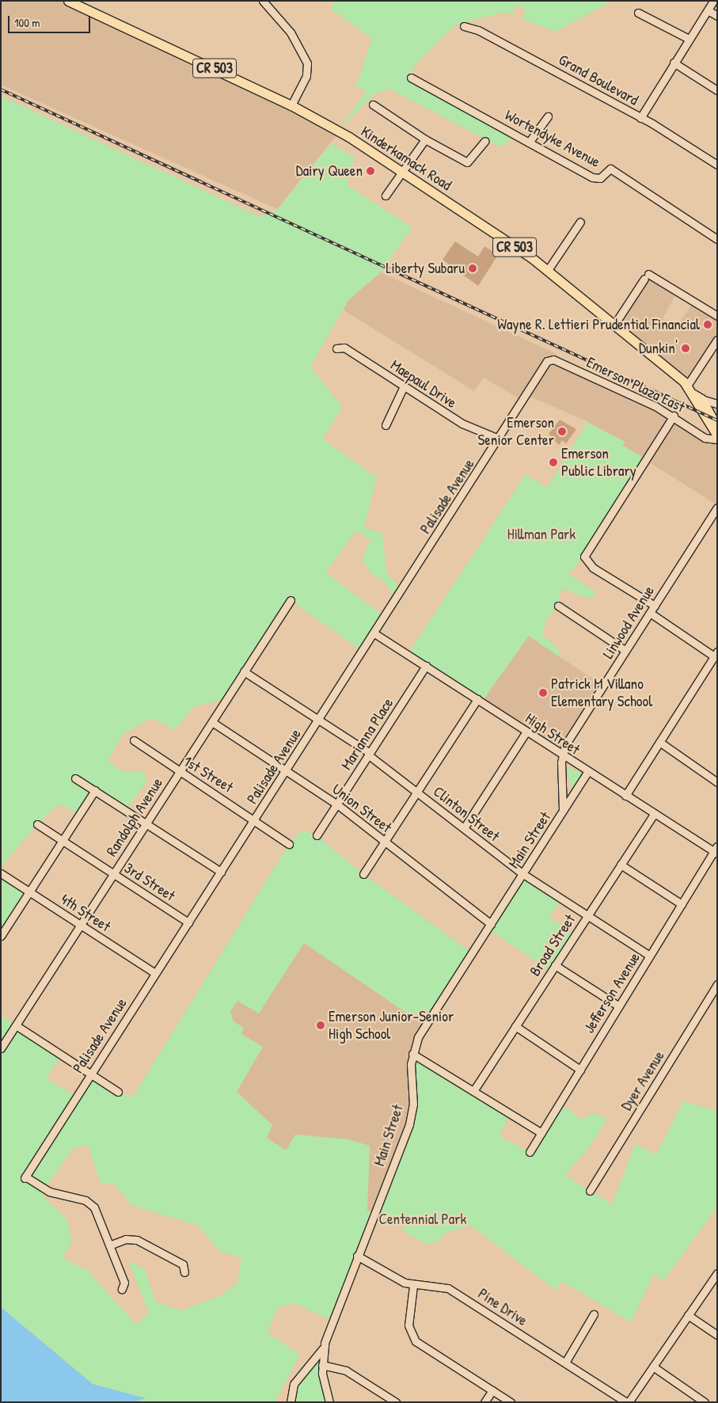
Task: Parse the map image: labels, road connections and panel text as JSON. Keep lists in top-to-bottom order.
{
  "streets": {
    "main road": ["CR 503", "Kinderkamack Road"],
    "street": [
      "Grand Boulevard",
      "Wortendyke Avenue",
      "Maepaul Drive",
      "Emerson Plaza East",
      "Palisade Avenue",
      "Linwood Avenue",
      "Marianna Place",
      "High Street",
      "1st Street",
      "Union Street",
      "Clinton Street",
      "Randolph Avenue",
      "Main Street",
      "3rd Street",
      "4th Street",
      "Broad Street",
      "Jefferson Avenue",
      "Dyer Avenue",
      "Pine Drive"
    ]
  },
  "crossings": [
    ["Maepaul Drive", "Palisade Avenue"],
    ["Emerson Plaza East", "Palisade Avenue"],
    ["Palisade Avenue", "High Street"],
    ["Palisade Avenue", "1st Street"],
    ["Palisade Avenue", "Union Street"],
    ["Palisade Avenue", "Clinton Street"],
    ["Palisade Avenue", "3rd Street"],
    ["Palisade Avenue", "4th Street"],
    ["Linwood Avenue", "High Street"],
    ["Linwood Avenue", "Main Street"],
    ["Marianna Place", "High Street"],
    ["Marianna Place", "Union Street"],
    ["Marianna Place", "Clinton Street"],
    ["High Street", "Main Street"],
    ["High Street", "Broad Street"],
    ["High Street", "Jefferson Avenue"],
    ["1st Street", "Randolph Avenue"],
    ["Union Street", "Randolph Avenue"],
    ["Union Street", "Main Street"],
    ["Clinton Street", "Randolph Avenue"],
    ["Clinton Street", "Main Street"],
    ["Clinton Street", "Broad Street"],
    ["Clinton Street", "Jefferson Avenue"],
    ["Randolph Avenue", "3rd Street"],
    ["Randolph Avenue", "4th Street"],
    ["Main Street", "Pine Drive"]
  ],
  "parks": ["Hillman Park", "Centennial Park"],
  "places": [
    "Dairy Queen",
    "Liberty Subaru",
    "Wayne R. Lettieri Prudential Financial",
    "Dunkin'",
    "Emerson Senior Center",
    "Emerson Public Library",
    "Patrick M Villano Elementary School",
    "Emerson Junior-Senior High School"
  ],
  "scale_bar": "100 m"
}
